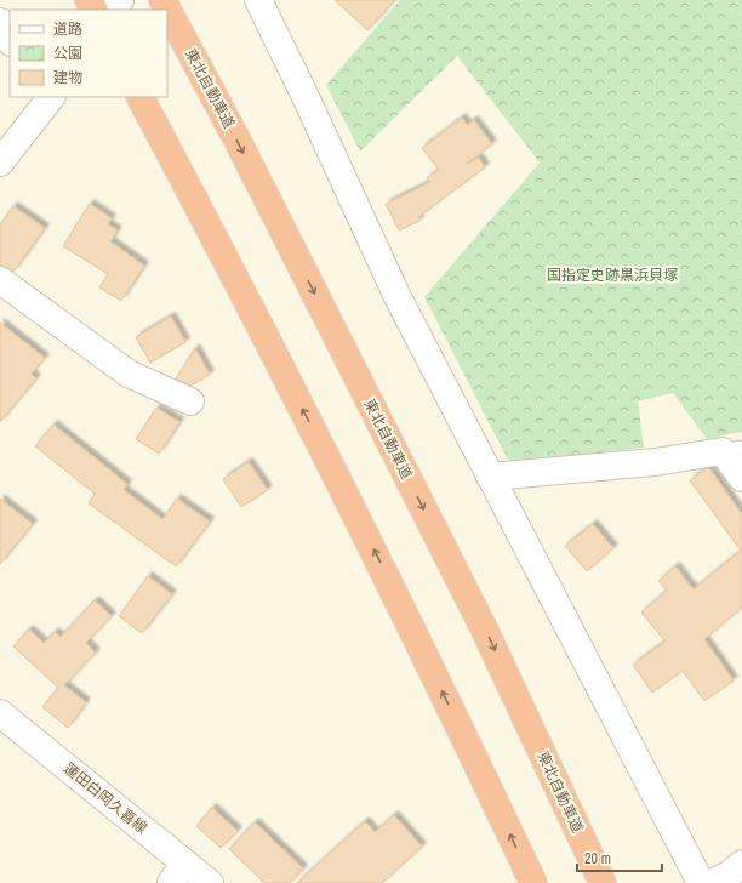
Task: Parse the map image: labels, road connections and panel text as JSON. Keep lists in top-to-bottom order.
{
  "streets": {
    "highway": ["東北自動車道"],
    "street": ["蓮田白岡久喜線"]
  },
  "parks": ["国指定史跡黒浜貝塚"],
  "legend": ["道路", "公園", "建物"],
  "scale_bar": "20 m"
}
